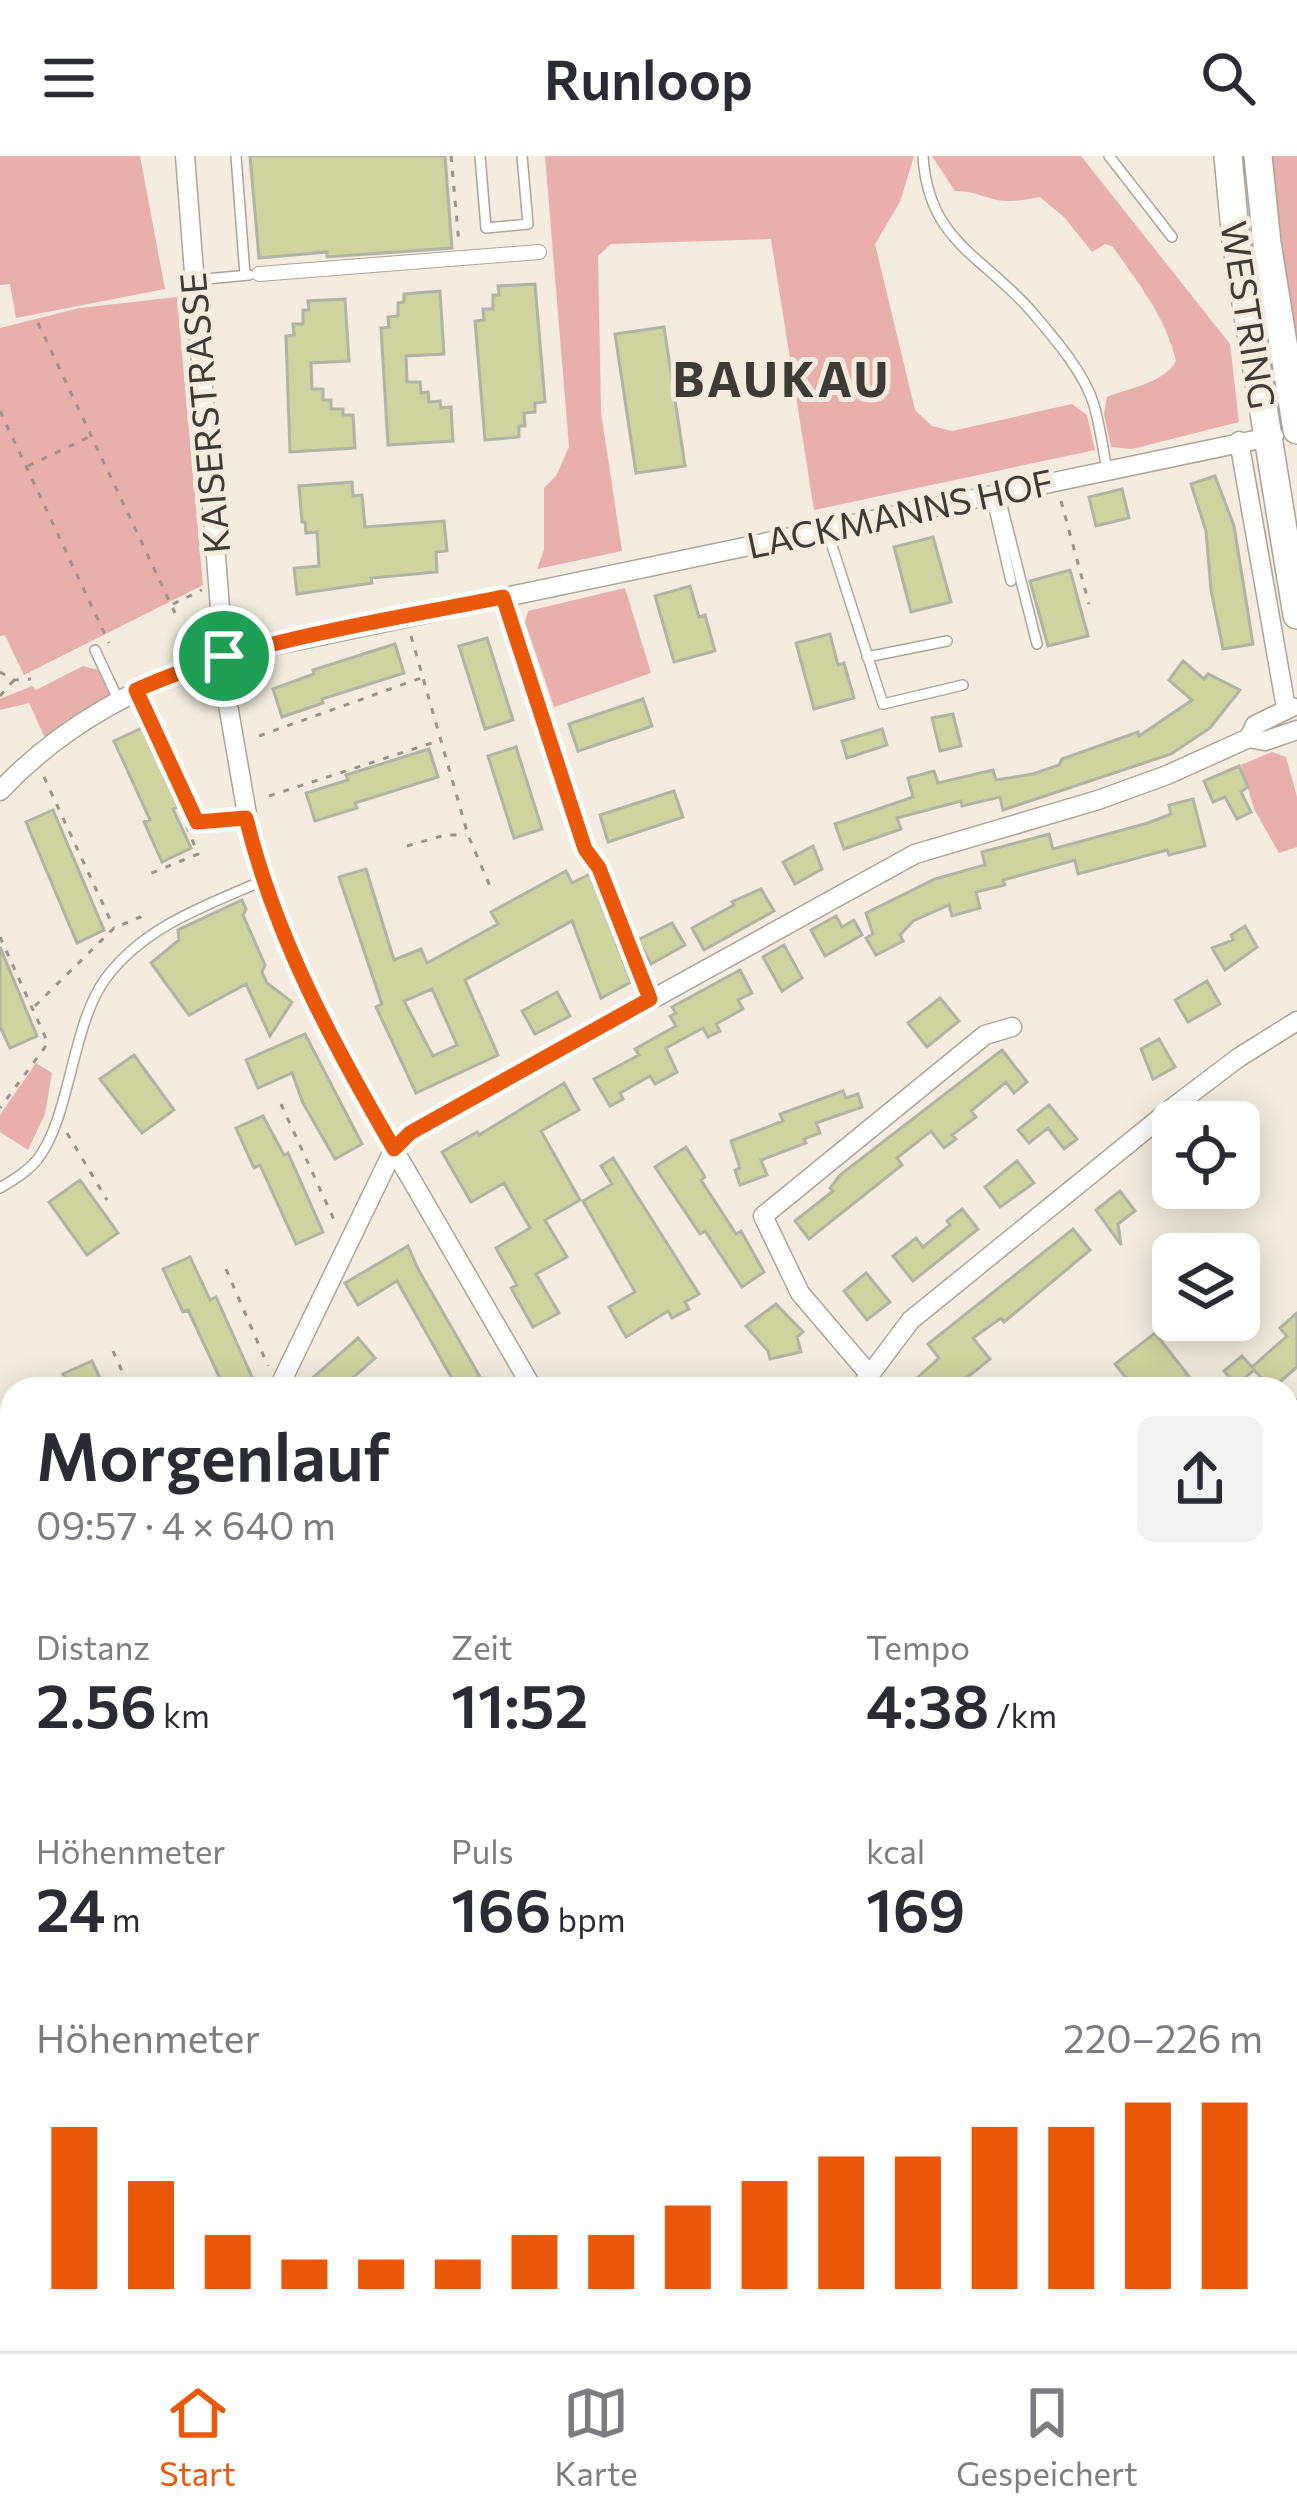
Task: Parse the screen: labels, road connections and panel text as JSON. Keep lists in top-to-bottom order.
{
  "streets": {
    "main road": ["WESTRING"],
    "street": ["KAISERSTRASSE", "LACKMANNS HOF"]
  },
  "crossings": [
    ["WESTRING", "LACKMANNS HOF"],
    ["KAISERSTRASSE", "LACKMANNS HOF"]
  ],
  "districts": ["BAUKAU"],
  "page": {
    "header": "Runloop",
    "heading": ["Morgenlauf", "09:57 · 4 × 640 m"],
    "stats": [
      ["Distanz", "2.56 km"],
      ["Zeit", "11:52"],
      ["Tempo", "4:38 /km"],
      ["Höhenmeter", "24 m"],
      ["Puls", "166 bpm"],
      ["kcal", "169"]
    ],
    "chart": ["Höhenmeter", "220–226 m"],
    "tabs": ["Start", "Karte", "Gespeichert"]
  }
}
